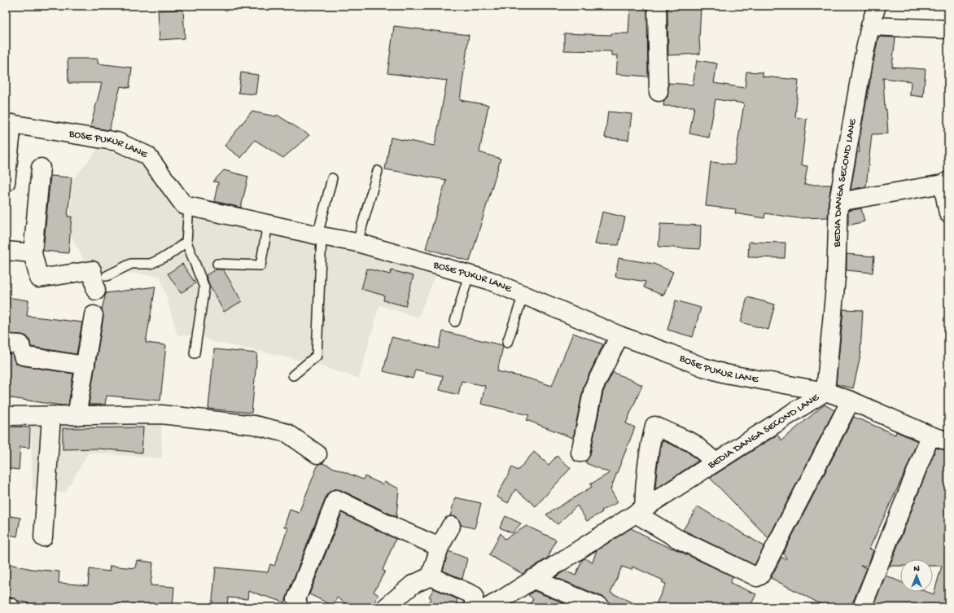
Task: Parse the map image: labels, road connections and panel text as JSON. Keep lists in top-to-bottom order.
{
  "streets": {
    "street": ["BOSE PUKUR LANE", "BEDIA DANGA SECOND LANE"]
  },
  "crossings": [
    ["BOSE PUKUR LANE", "BEDIA DANGA SECOND LANE"]
  ],
  "north": "top"
}
